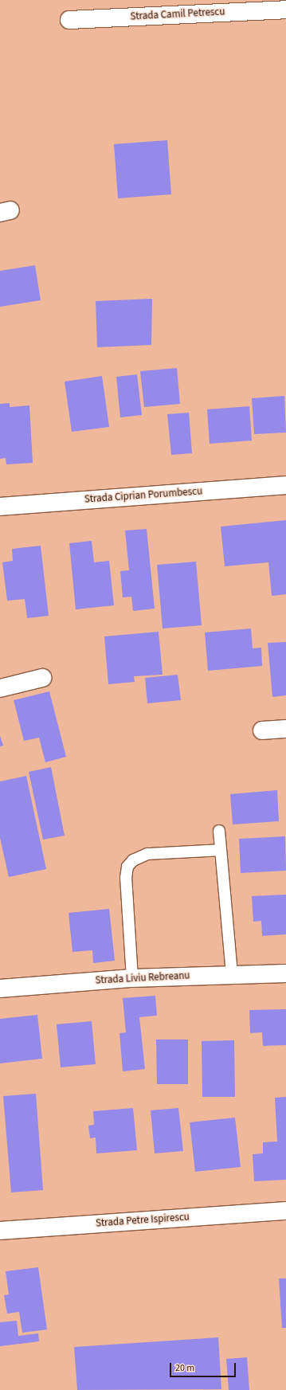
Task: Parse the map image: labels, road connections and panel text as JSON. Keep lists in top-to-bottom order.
{
  "streets": {
    "street": [
      "Strada Camil Petrescu",
      "Strada Ciprian Porumbescu",
      "Strada Liviu Rebreanu",
      "Strada Petre Ispirescu"
    ]
  },
  "scale_bar": "20 m"
}
